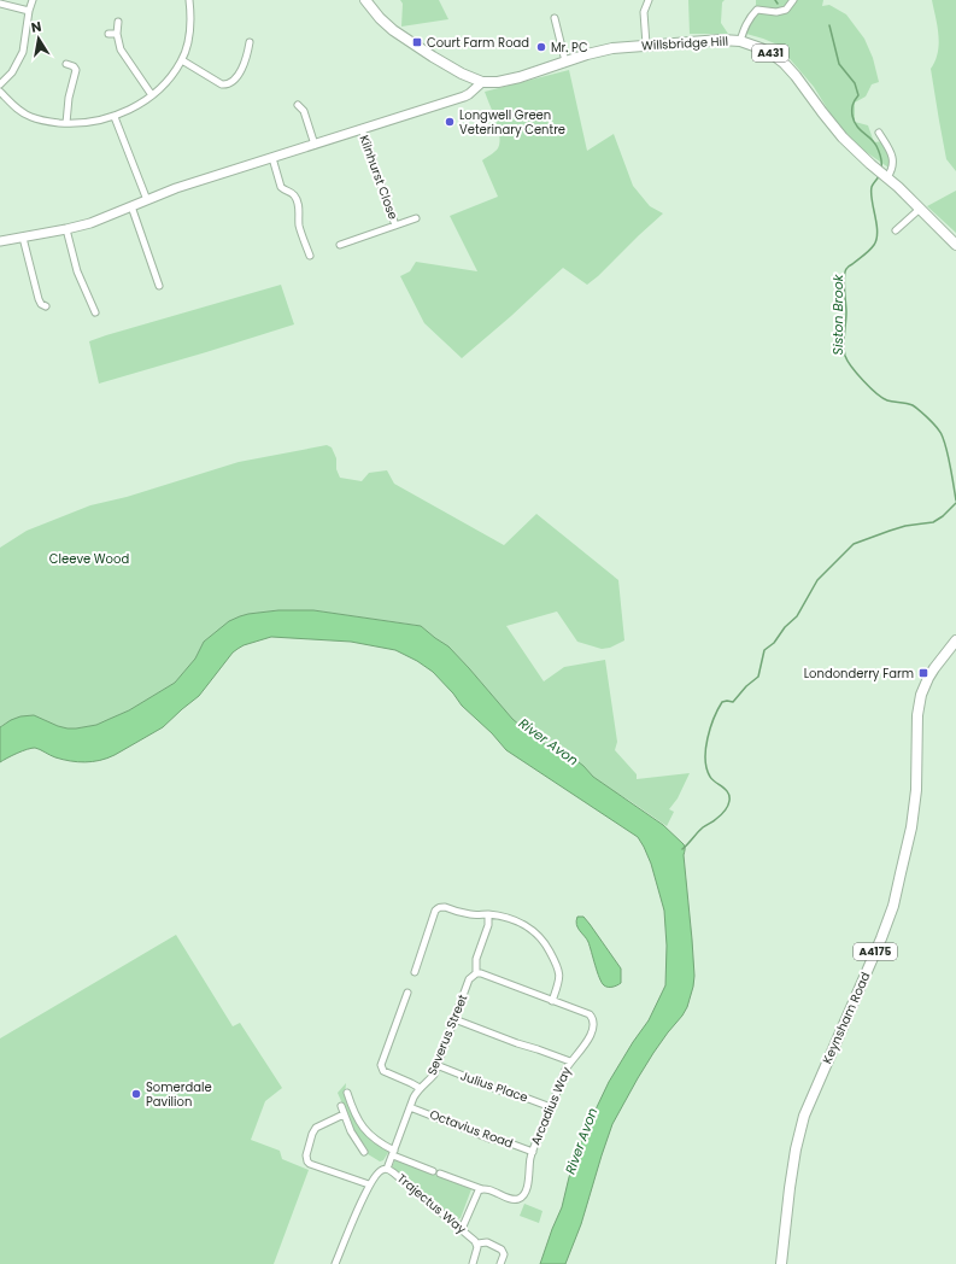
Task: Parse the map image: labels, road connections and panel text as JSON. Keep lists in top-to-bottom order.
{
  "streets": {
    "main road": [
      "Willsbridge Hill",
      "A431",
      "A4175",
      "Keynsham Road"
    ],
    "street": [
      "Kilnhurst Close",
      "Severus Street",
      "Julius Place",
      "Arcadius Way",
      "Octavius Road",
      "Trajectus Way"
    ]
  },
  "crossings": [
    ["Willsbridge Hill", "A431"],
    ["Severus Street", "Julius Place"],
    ["Severus Street", "Arcadius Way"],
    ["Severus Street", "Octavius Road"],
    ["Severus Street", "Trajectus Way"],
    ["Julius Place", "Arcadius Way"],
    ["Arcadius Way", "Octavius Road"]
  ],
  "water": ["Siston Brook", "River Avon"],
  "parks": ["Cleeve Wood"],
  "places": {
    "transit": ["Court Farm Road", "Londonderry Farm"],
    "other": ["Mr. PC", "Longwell Green Veterinary Centre", "Somerdale Pavilion"]
  },
  "north": "top"
}
